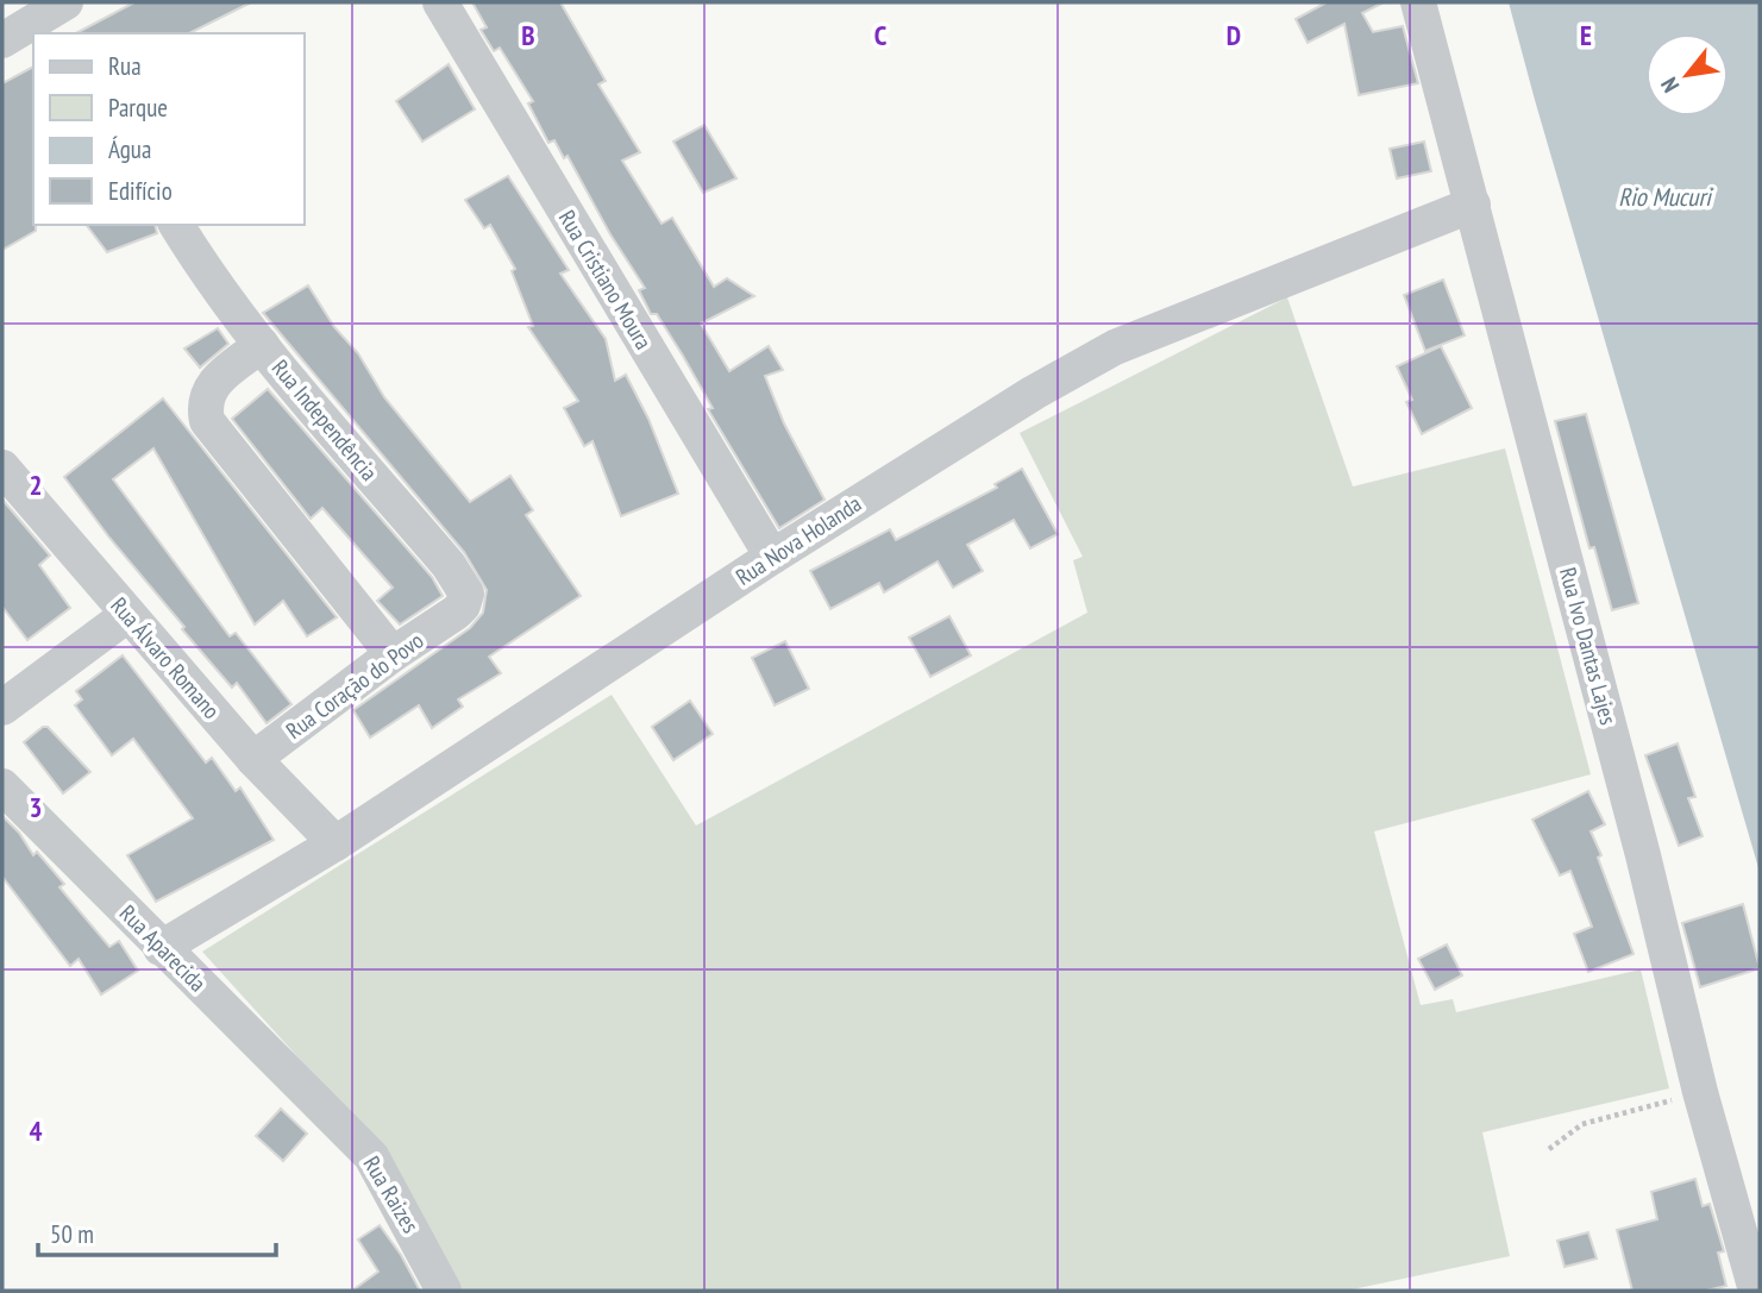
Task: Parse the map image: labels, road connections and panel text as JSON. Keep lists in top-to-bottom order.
{
  "streets": {
    "street": [
      "Rua Cristiano Moura",
      "Rua Independência",
      "Rua Nova Holanda",
      "Rua Ivo Dantas Lajes",
      "Rua Álvaro Romano",
      "Rua Coração do Povo",
      "Rua Aparecida",
      "Rua Raizes"
    ]
  },
  "crossings": [
    ["Rua Cristiano Moura", "Rua Nova Holanda"],
    ["Rua Independência", "Rua Coração do Povo"],
    ["Rua Nova Holanda", "Rua Ivo Dantas Lajes"],
    ["Rua Nova Holanda", "Rua Álvaro Romano"],
    ["Rua Nova Holanda", "Rua Aparecida"],
    ["Rua Álvaro Romano", "Rua Coração do Povo"],
    ["Rua Aparecida", "Rua Raizes"]
  ],
  "water": ["Rio Mucuri"],
  "legend": [
    "Rua",
    "Parque",
    "Água",
    "Edifício"
  ],
  "scale_bar": "50 m",
  "north": "bottom left",
  "grid": {
    "columns": [
      "B",
      "C",
      "D",
      "E"
    ],
    "rows": ["2", "3", "4"]
  }
}
